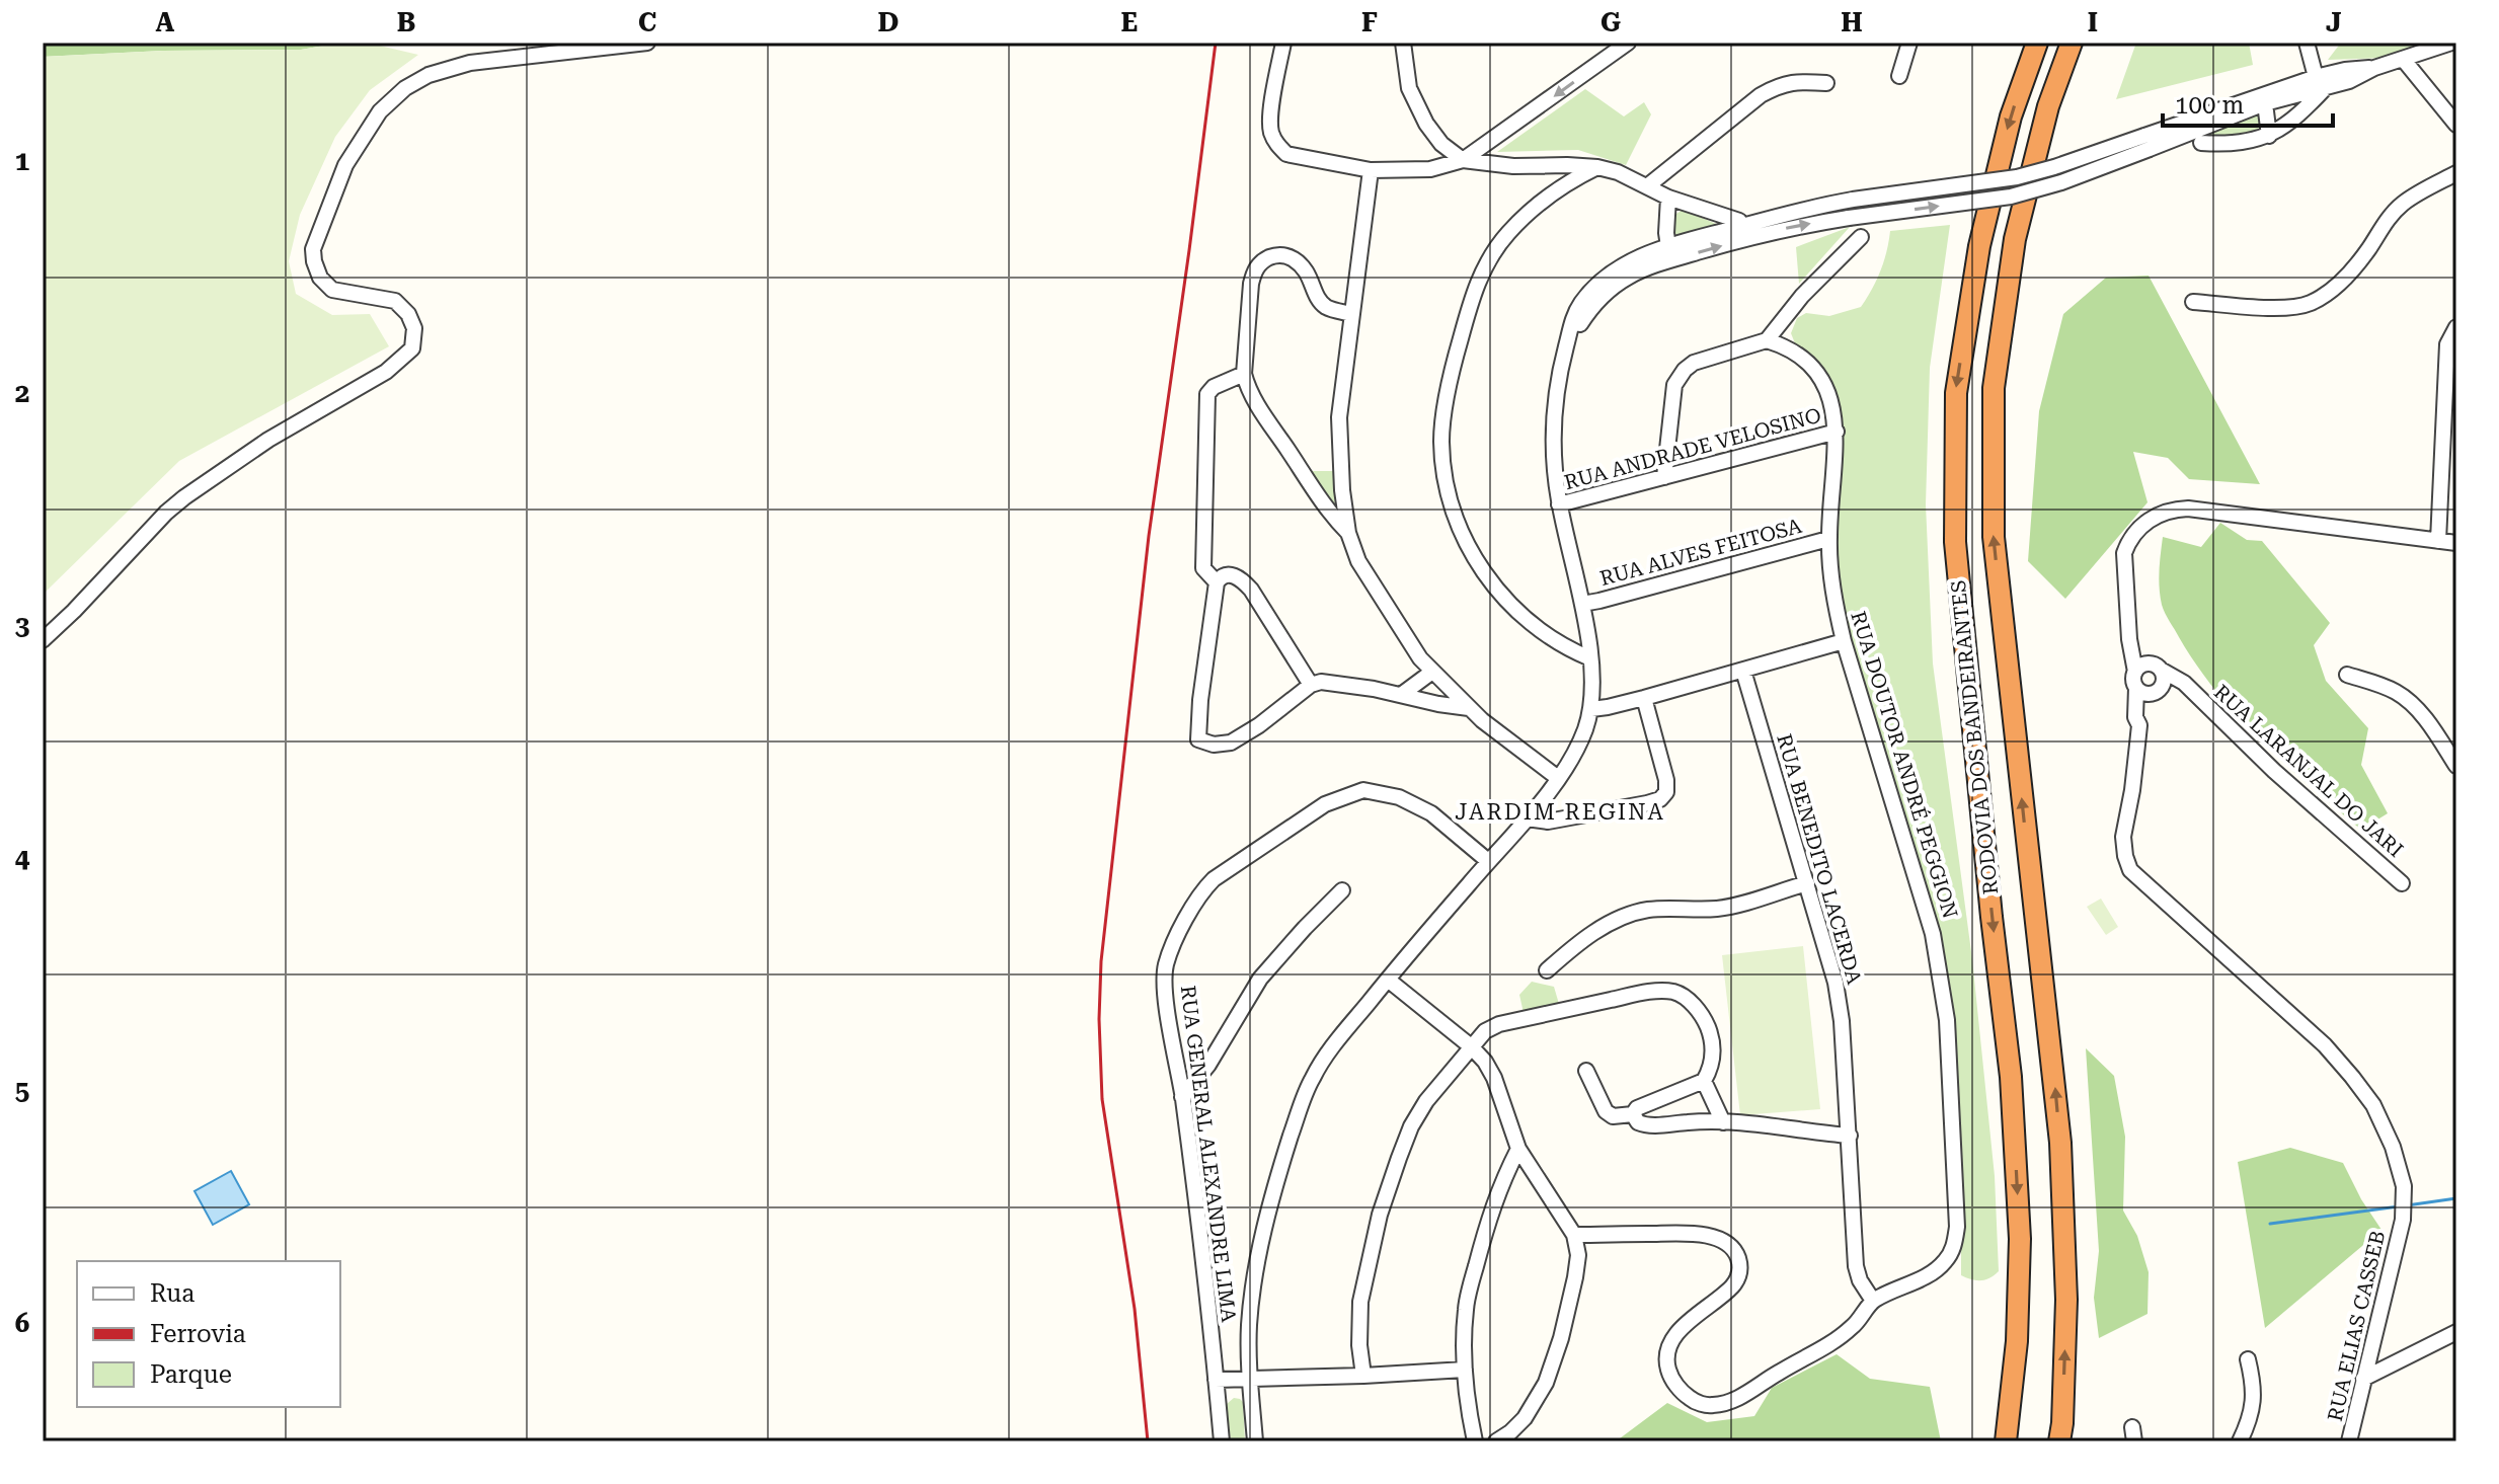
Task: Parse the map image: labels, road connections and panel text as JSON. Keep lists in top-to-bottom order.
{
  "streets": {
    "highway": ["RODOVIA DOS BANDEIRANTES"],
    "street": [
      "RUA ANDRADE VELOSINO",
      "RUA ALVES FEITOSA",
      "RUA DOUTOR ANDRÉ PEGGION",
      "RUA LARANJAL DO JARI",
      "RUA BENEDITO LACERDA",
      "RUA GENERAL ALEXANDRE LIMA",
      "RUA ELIAS CASSEB"
    ]
  },
  "crossings": [
    ["RUA ANDRADE VELOSINO", "RUA DOUTOR ANDRÉ PEGGION"],
    ["RUA ALVES FEITOSA", "RUA DOUTOR ANDRÉ PEGGION"],
    ["RUA DOUTOR ANDRÉ PEGGION", "RUA BENEDITO LACERDA"],
    ["RUA LARANJAL DO JARI", "RUA ELIAS CASSEB"]
  ],
  "districts": ["JARDIM REGINA"],
  "legend": ["Rua", "Ferrovia", "Parque"],
  "scale_bar": "100 m",
  "grid": {
    "columns": [
      "A",
      "B",
      "C",
      "D",
      "E",
      "F",
      "G",
      "H",
      "I",
      "J"
    ],
    "rows": [
      "1",
      "2",
      "3",
      "4",
      "5",
      "6"
    ]
  }
}
